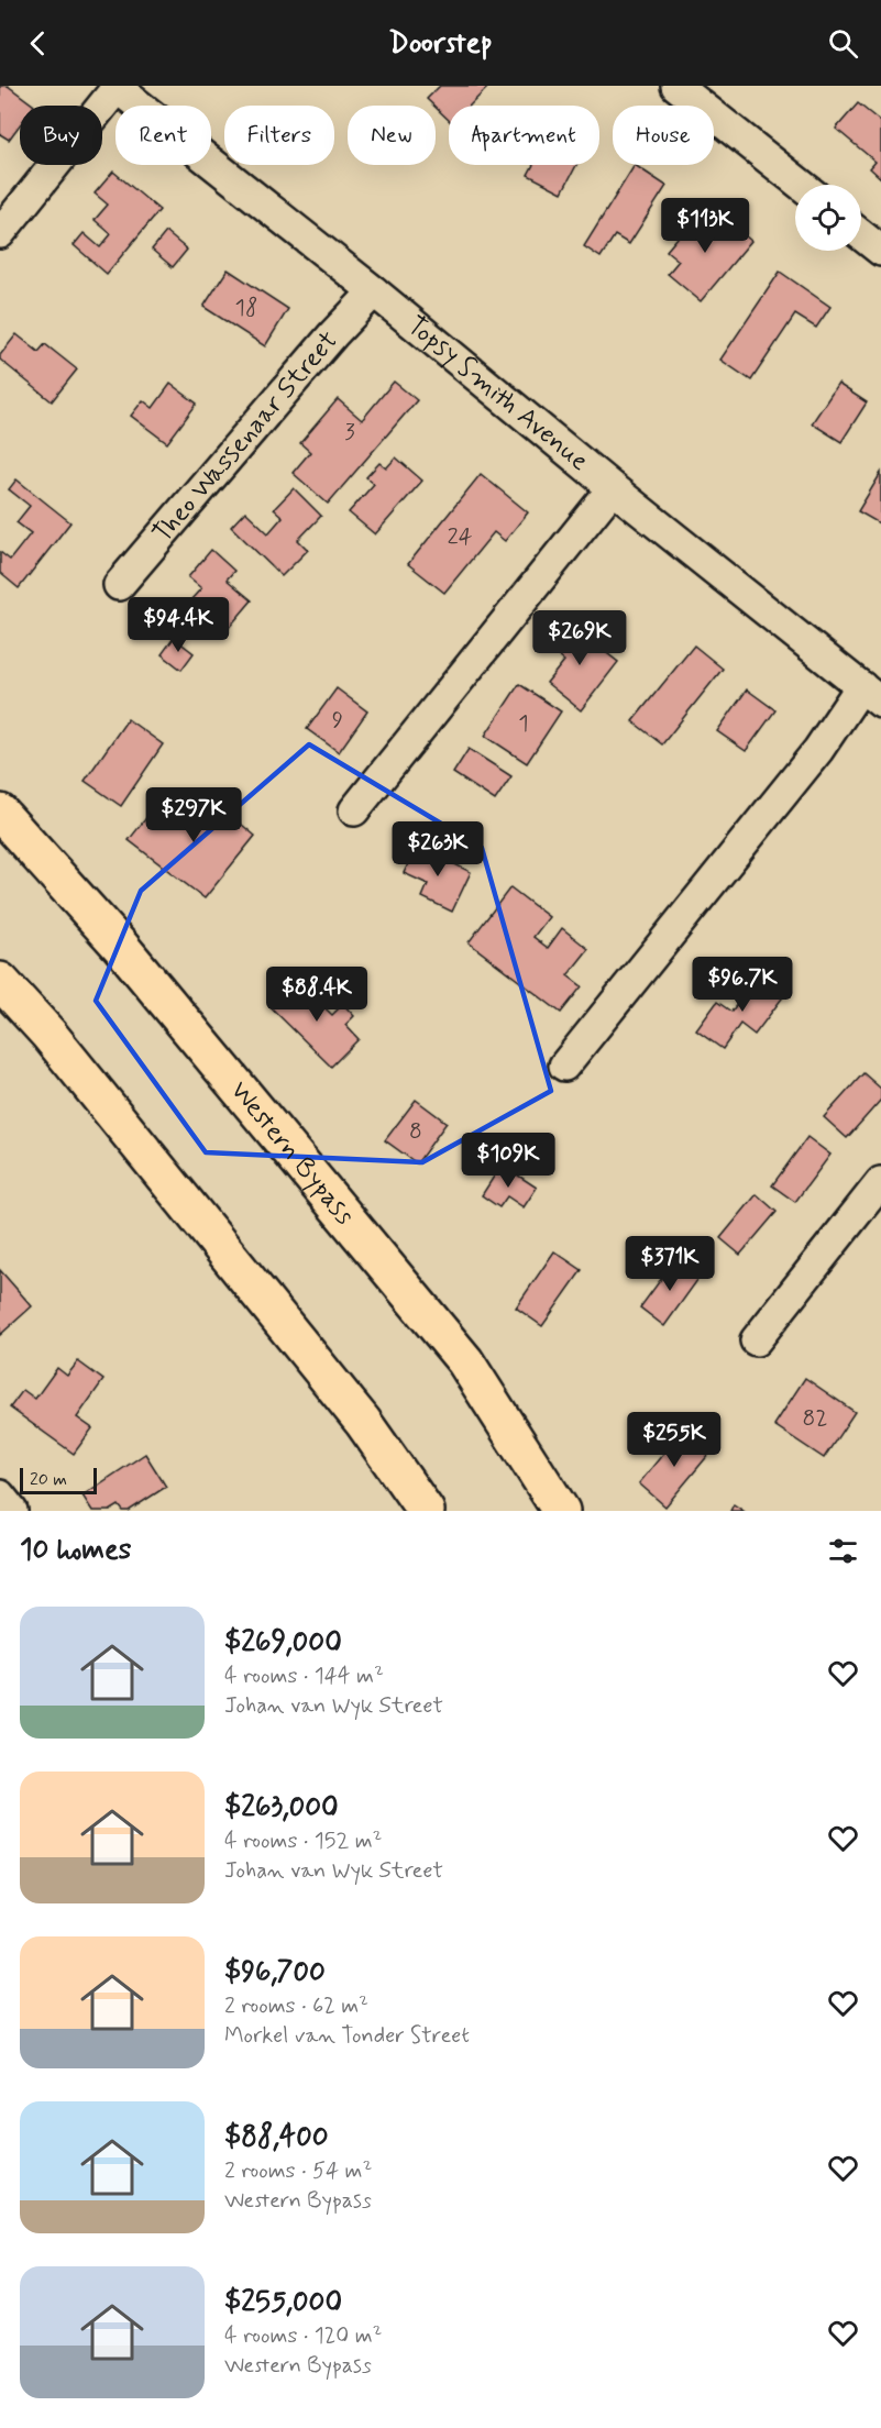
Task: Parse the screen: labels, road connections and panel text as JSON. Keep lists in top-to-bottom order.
{
  "streets": {
    "highway": ["Western Bypass"],
    "street": ["Topsy Smith Avenue", "Theo Wassenaar Street"]
  },
  "crossings": [
    ["Topsy Smith Avenue", "Theo Wassenaar Street"]
  ],
  "house_numbers": [
    "18",
    "3",
    "24",
    "9",
    "1",
    "8",
    "82"
  ],
  "scale_bar": "20 m",
  "page": {
    "header": "Doorstep",
    "chip": [
      "Buy",
      "Rent",
      "Filters",
      "New",
      "Apartment",
      "House"
    ],
    "price": [
      "$113K",
      "$94.4K",
      "$269K",
      "$297K",
      "$263K",
      "$96.7K",
      "$88.4K",
      "$109K",
      "$371K",
      "$255K"
    ],
    "scale": "20 m",
    "heading": "10 homes",
    "list": [
      {
        "name": "$269,000",
        "note": "4 rooms · 144 m² · Johan van Wyk Street"
      },
      {
        "name": "$263,000",
        "note": "4 rooms · 152 m² · Johan van Wyk Street"
      },
      {
        "name": "$96,700",
        "note": "2 rooms · 62 m² · Morkel van Tonder Street"
      },
      {
        "name": "$88,400",
        "note": "2 rooms · 54 m² · Western Bypass"
      },
      {
        "name": "$255,000",
        "note": "4 rooms · 120 m² · Western Bypass"
      }
    ]
  }
}
